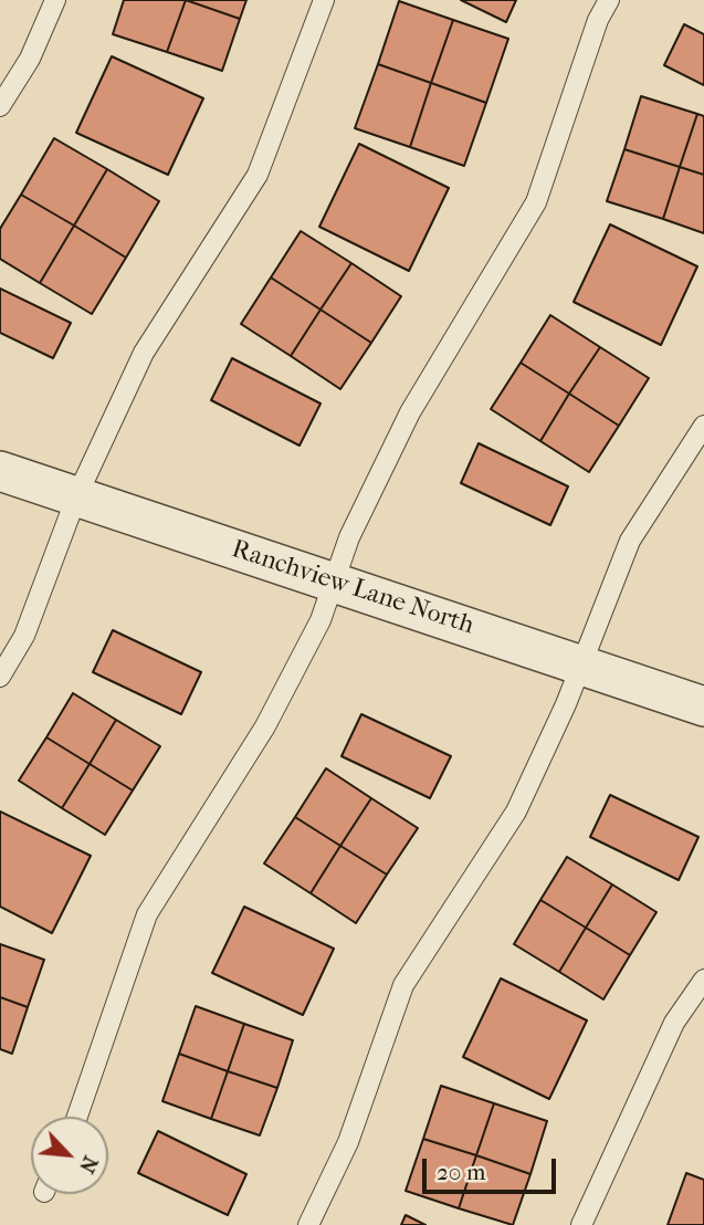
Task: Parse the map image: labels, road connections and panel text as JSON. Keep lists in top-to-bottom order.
{
  "streets": {
    "street": ["Ranchview Lane North"]
  },
  "scale_bar": "20 m",
  "north": "bottom right"
}
